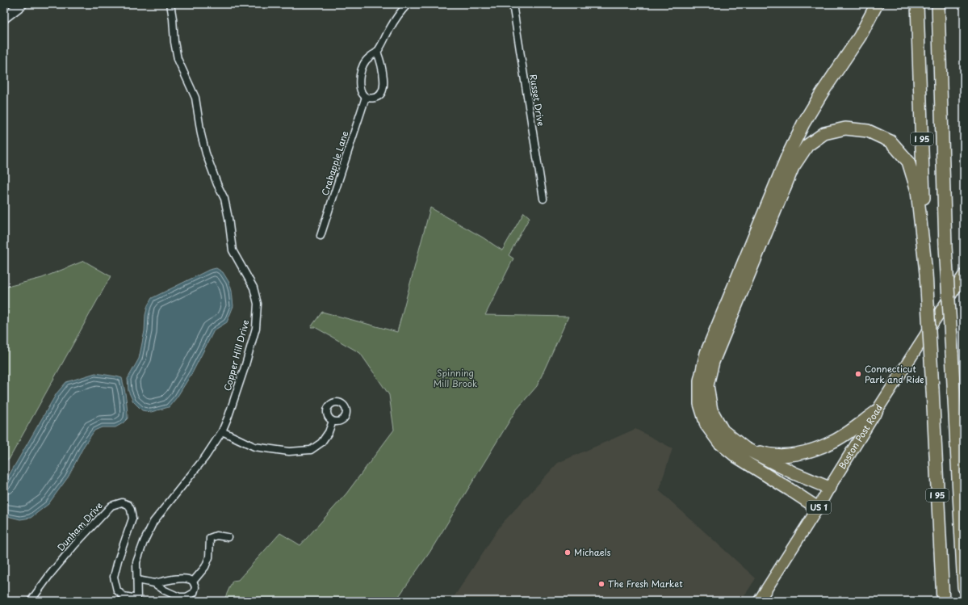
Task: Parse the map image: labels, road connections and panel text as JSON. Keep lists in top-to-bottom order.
{
  "streets": {
    "highway": ["I 95"],
    "main road": ["Boston Post Road", "US 1"],
    "street": [
      "Russet Drive",
      "Crabapple Lane",
      "Copper Hill Drive",
      "Dunham Drive"
    ]
  },
  "crossings": [
    ["Copper Hill Drive", "Dunham Drive"]
  ],
  "parks": ["Spinning Mill Brook"],
  "places": ["Connecticut Park and Ride", "Michaels", "The Fresh Market"]
}
